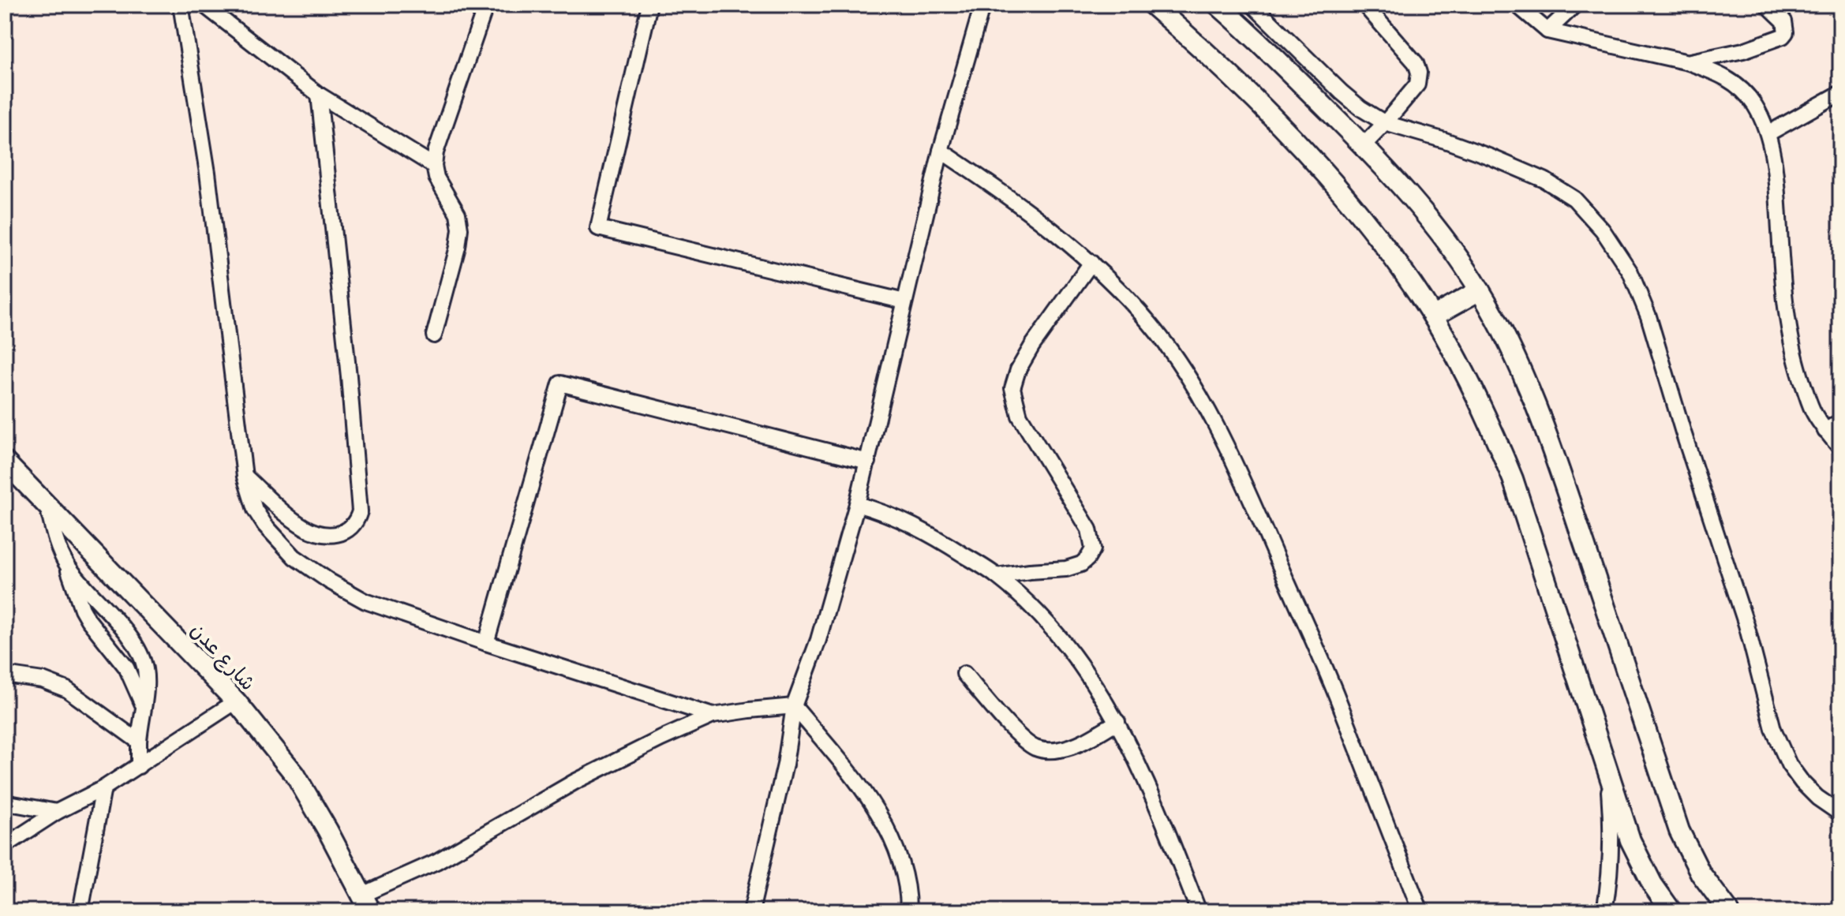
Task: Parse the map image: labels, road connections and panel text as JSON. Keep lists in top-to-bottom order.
{
  "streets": {
    "street": ["شارع عدن"]
  }
}
